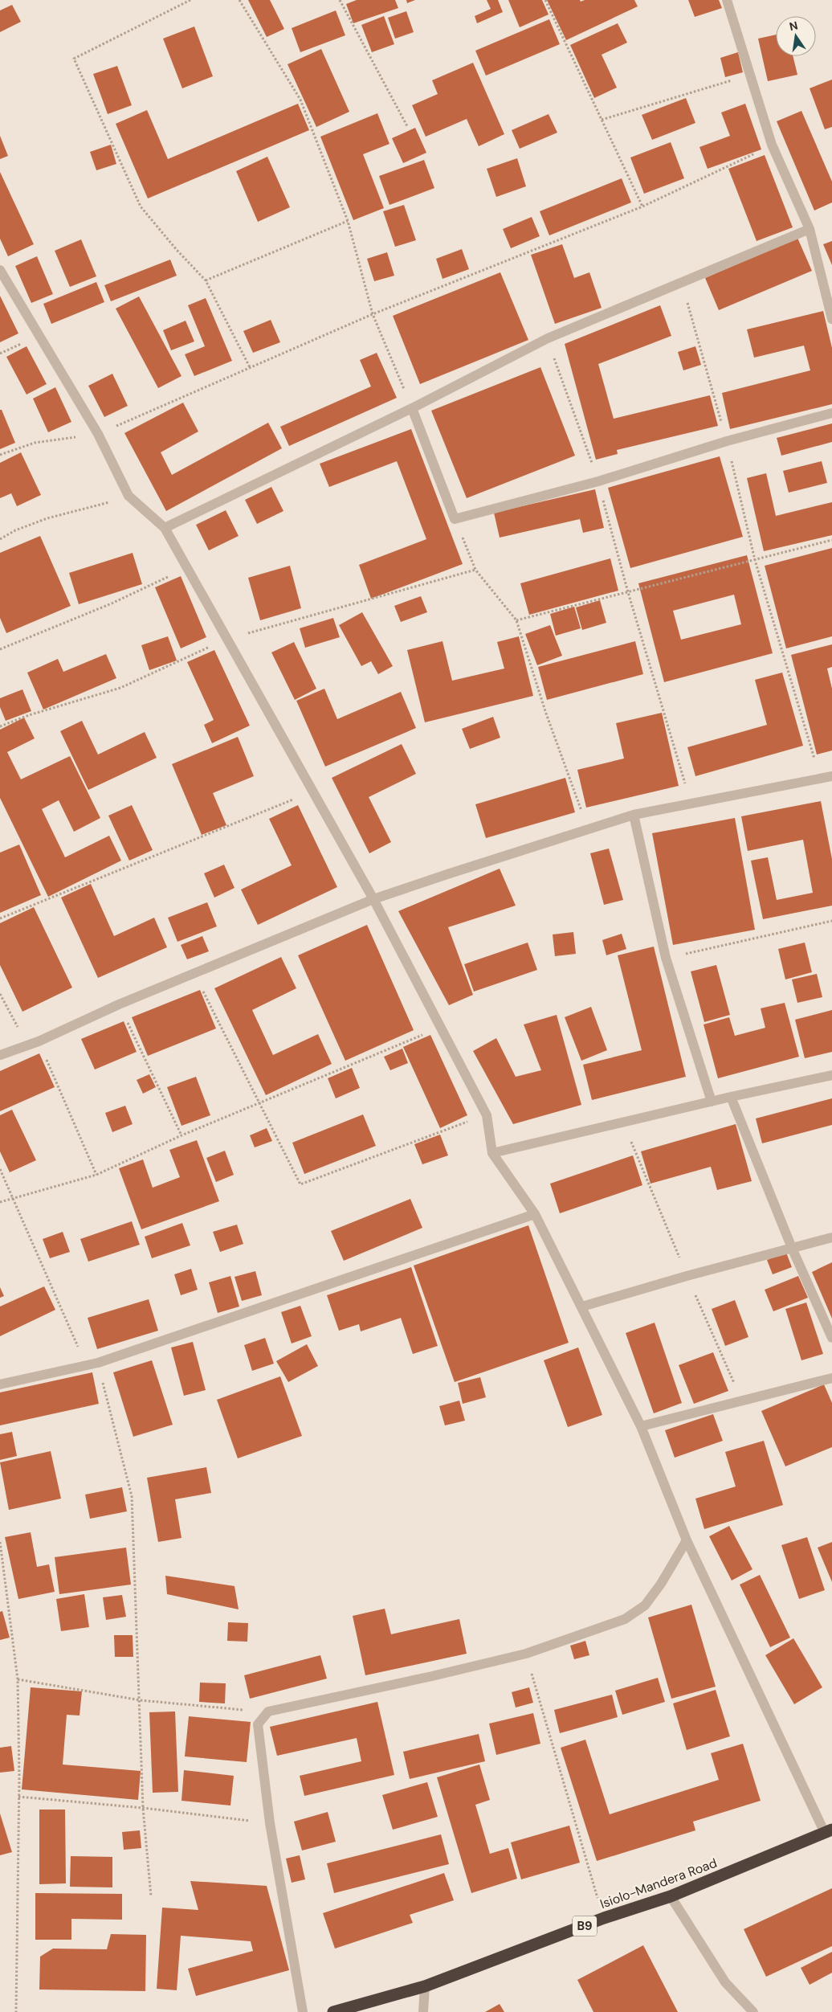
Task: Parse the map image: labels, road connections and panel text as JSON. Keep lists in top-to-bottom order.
{
  "streets": {
    "highway": ["Isiolo-Mandera Road", "B9"]
  },
  "north": "top"
}
